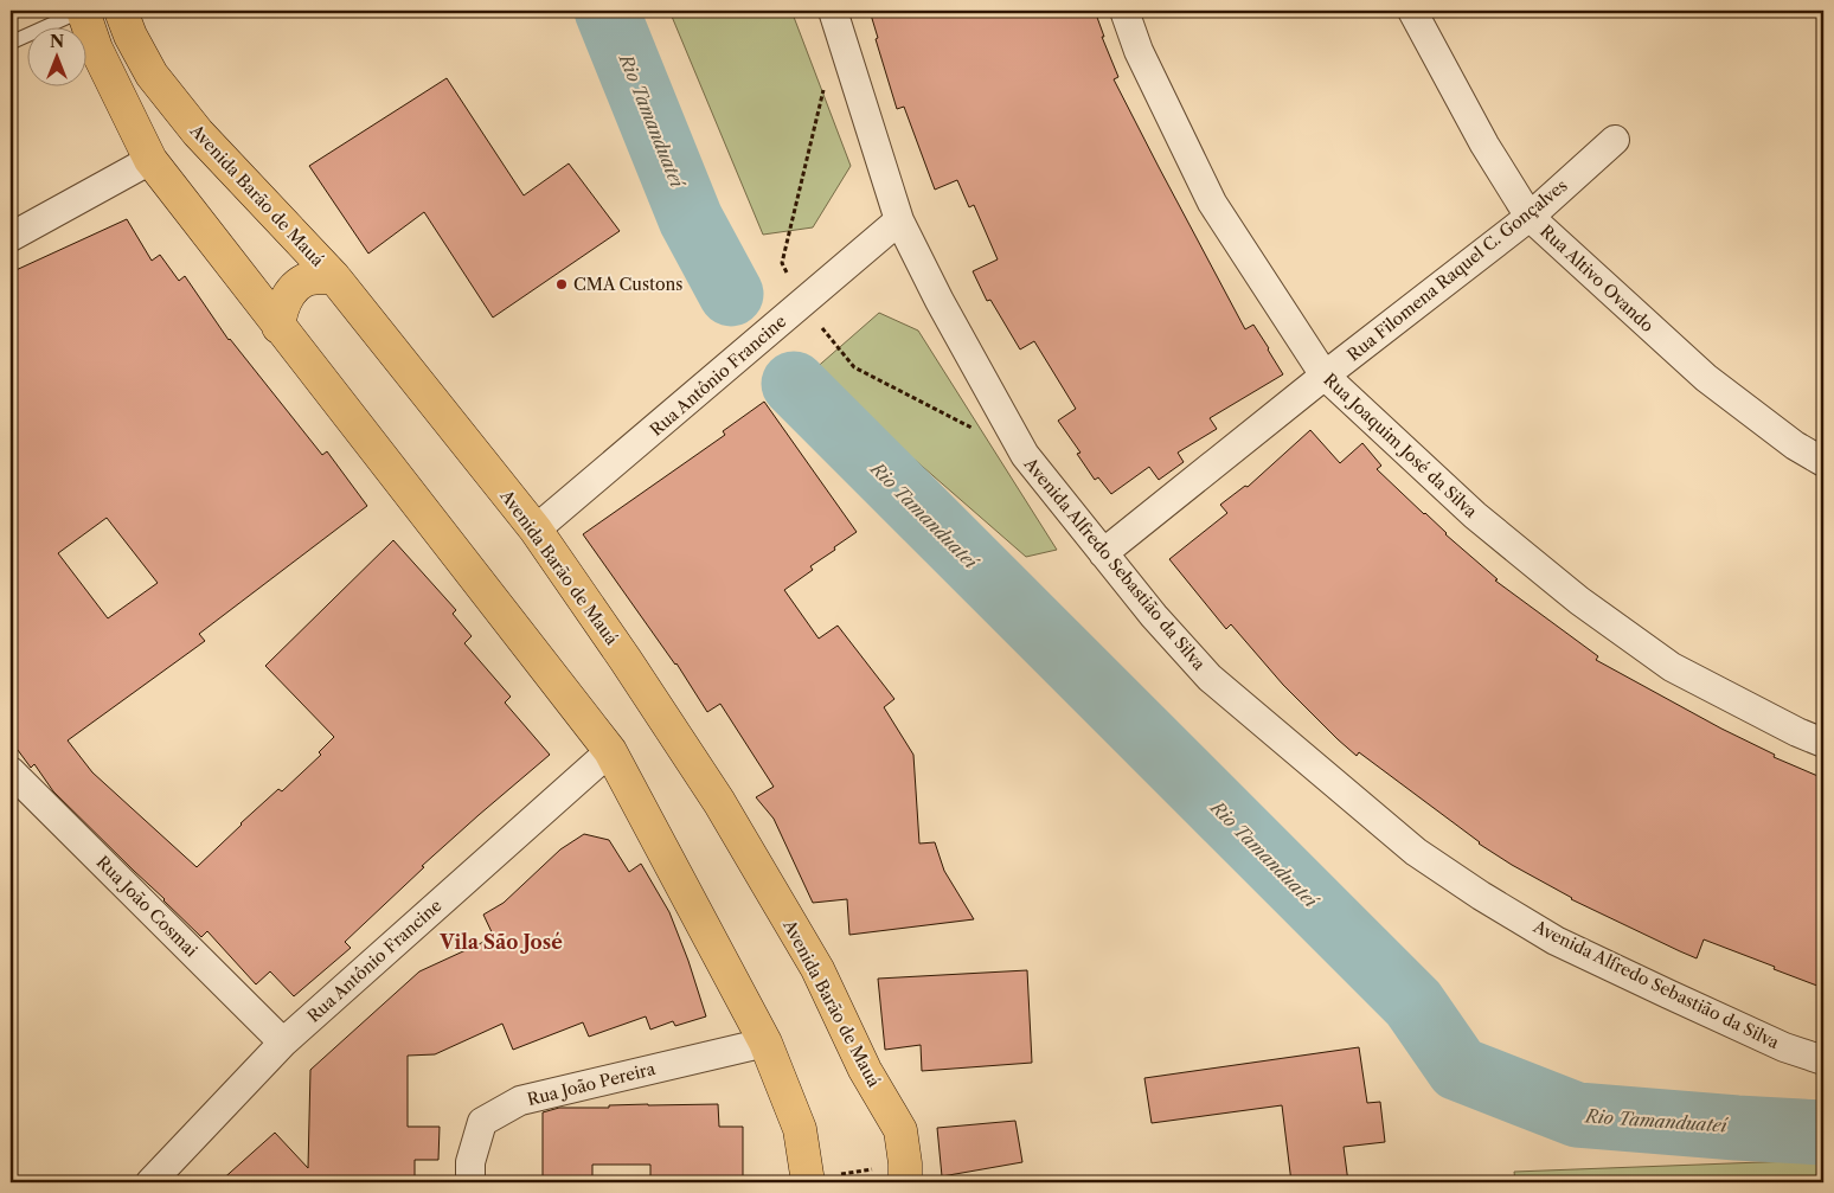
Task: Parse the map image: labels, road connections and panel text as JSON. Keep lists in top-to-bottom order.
{
  "streets": {
    "main road": ["Avenida Barão de Mauá"],
    "street": [
      "Rua Filomena Raquel C. Gonçalves",
      "Rua Altivo Ovando",
      "Rua Antônio Francine",
      "Rua Joaquim José da Silva",
      "Avenida Alfredo Sebastião da Silva",
      "Rua João Cosmai",
      "Rua João Pereira"
    ]
  },
  "crossings": [
    ["Avenida Barão de Mauá", "Rua Antônio Francine"],
    ["Rua Filomena Raquel C. Gonçalves", "Rua Altivo Ovando"],
    ["Rua Filomena Raquel C. Gonçalves", "Rua Joaquim José da Silva"],
    ["Rua Filomena Raquel C. Gonçalves", "Avenida Alfredo Sebastião da Silva"],
    ["Rua Antônio Francine", "Avenida Alfredo Sebastião da Silva"],
    ["Rua Antônio Francine", "Rua João Cosmai"]
  ],
  "districts": ["Vila São José"],
  "water": ["Rio Tamanduateí"],
  "places": ["CMA Custons"],
  "north": "top"
}
